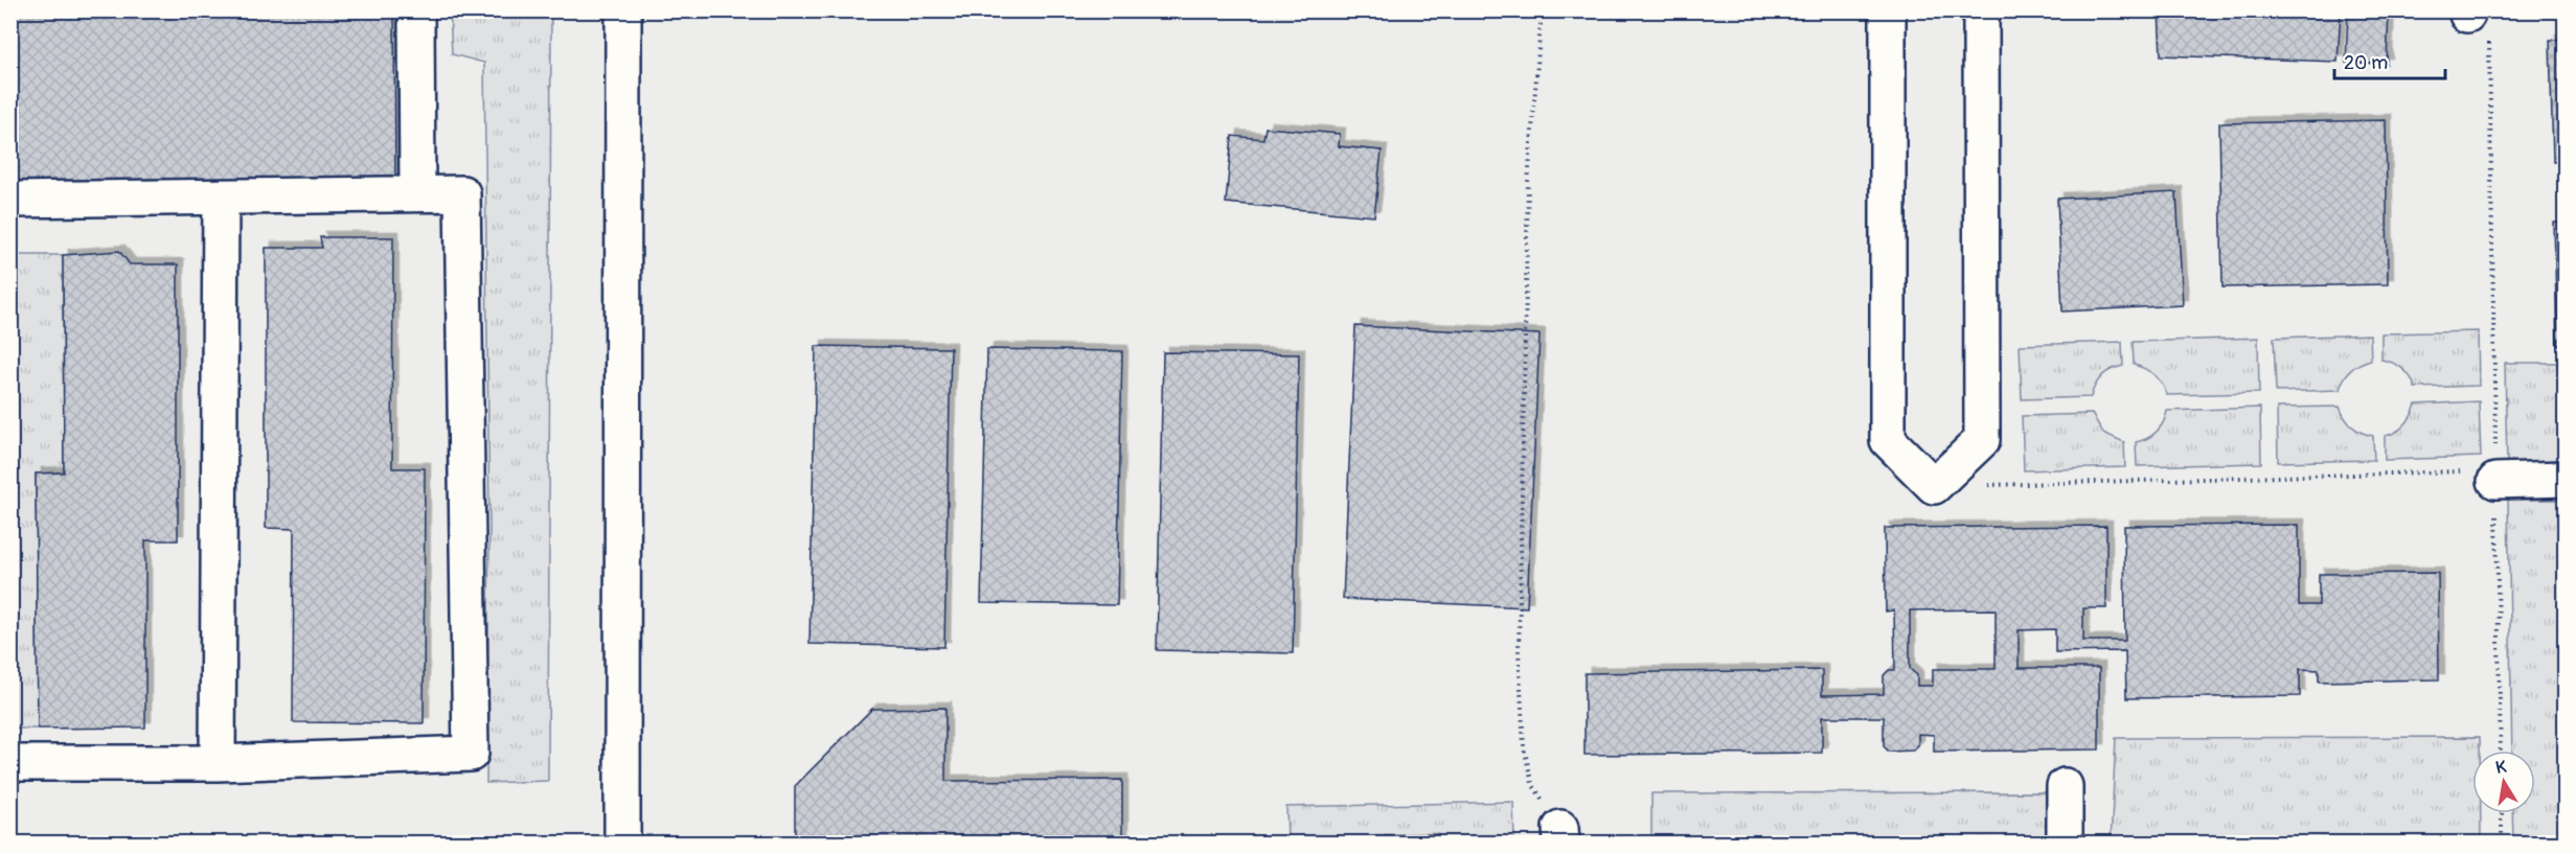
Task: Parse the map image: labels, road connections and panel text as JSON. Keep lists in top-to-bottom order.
{
  "scale_bar": "20 m",
  "north": "top"
}
